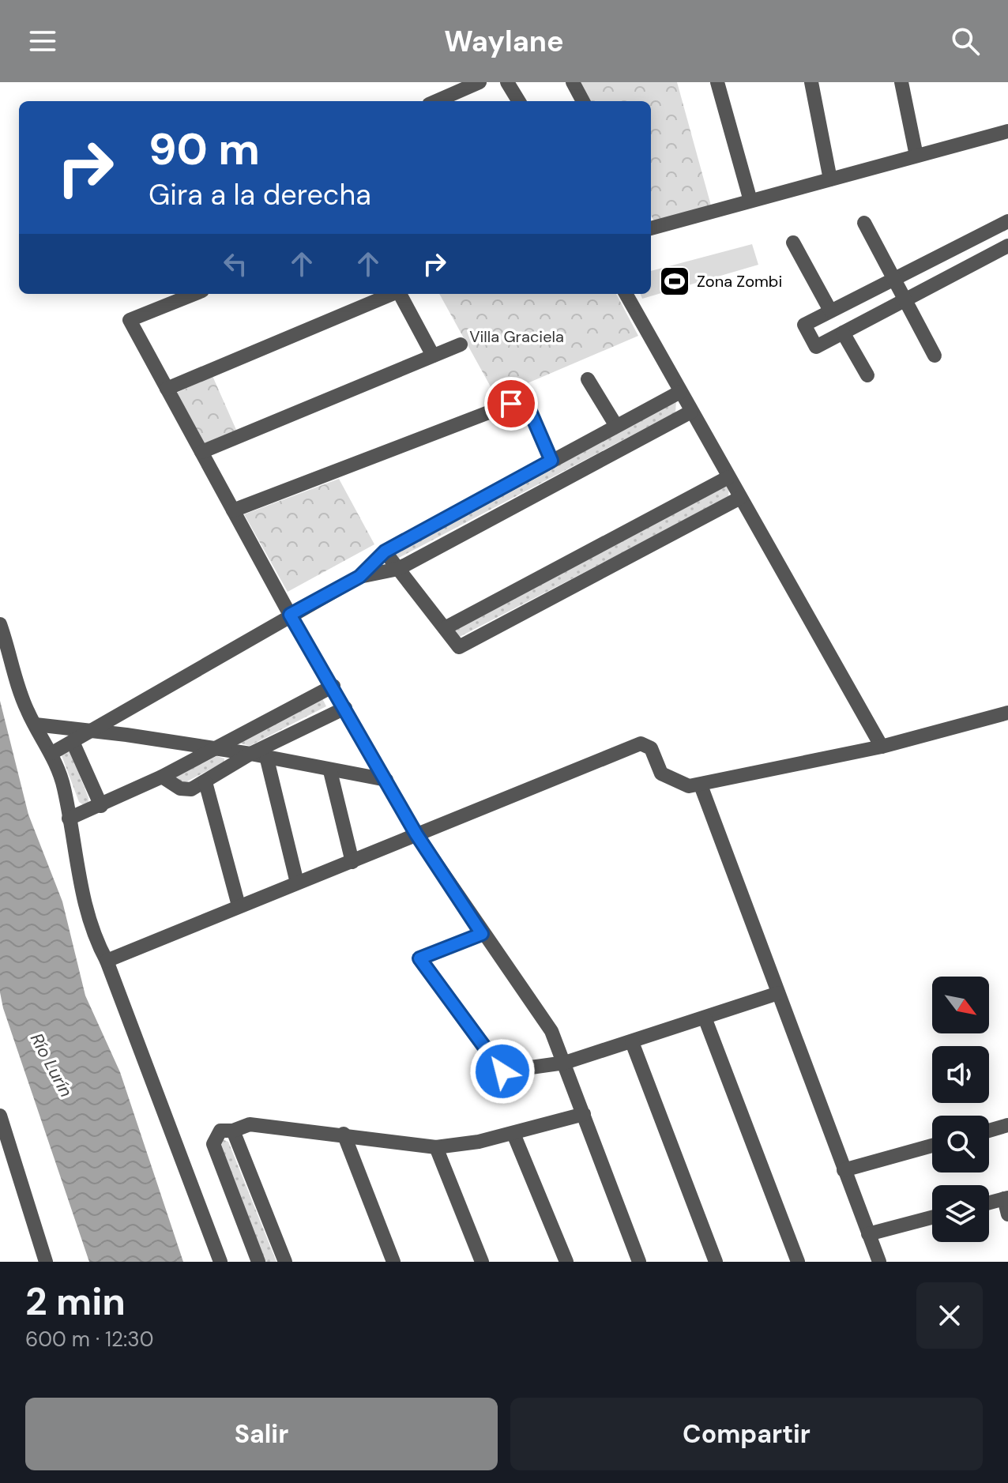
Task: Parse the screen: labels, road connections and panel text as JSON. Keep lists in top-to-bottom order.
{
  "water": ["Río Lurín"],
  "parks": ["Villa Graciela"],
  "places": {
    "sports": ["Zona Zombi"]
  },
  "north": "bottom right",
  "page": {
    "header": "Waylane",
    "turn": ["90 m", "Gira a la derecha"],
    "heading": ["2 min", "600 m · 12:30"],
    "buttons": ["Salir", "Compartir"]
  }
}
